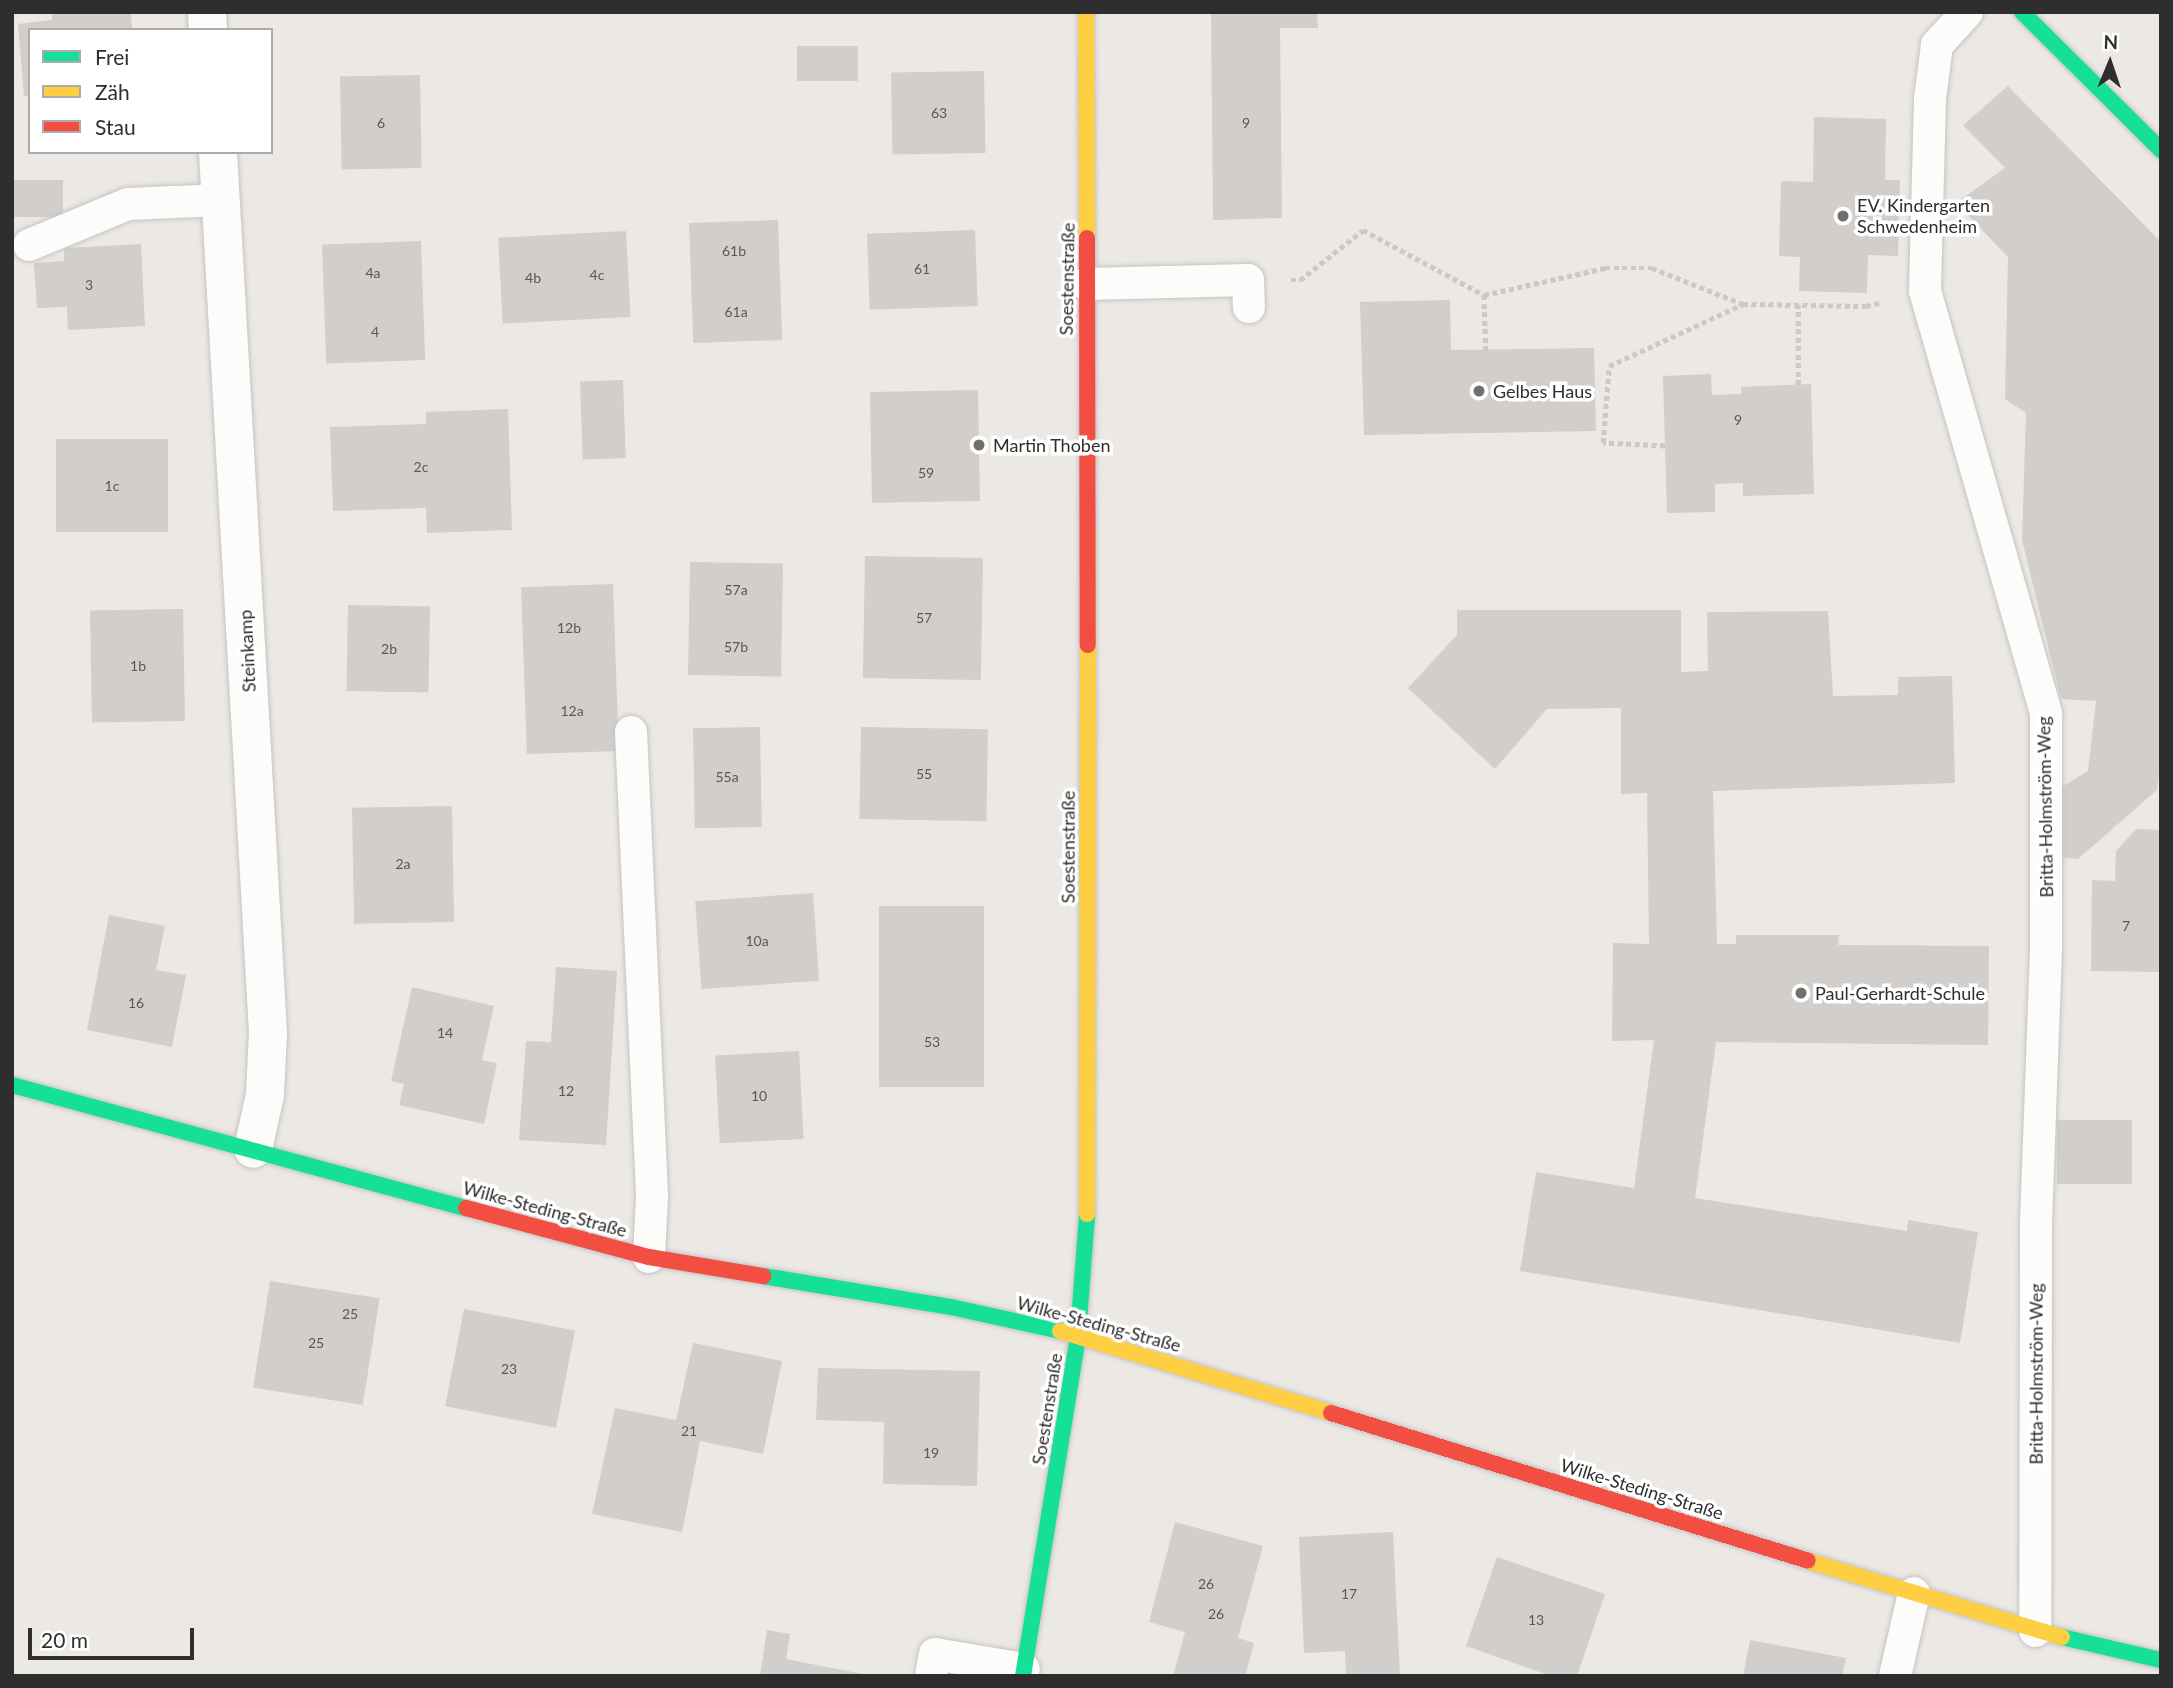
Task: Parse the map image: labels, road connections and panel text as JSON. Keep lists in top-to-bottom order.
{
  "streets": {
    "street": ["Soestenstraße", "Steinkamp", "Wilke-Steding-Straße"],
    "lane": ["Britta-Holmström-Weg"]
  },
  "crossings": [
    ["Soestenstraße", "Wilke-Steding-Straße"],
    ["Steinkamp", "Wilke-Steding-Straße"],
    ["Britta-Holmström-Weg", "Wilke-Steding-Straße"]
  ],
  "places": [
    "EV. Kindergarten Schwedenheim",
    "Gelbes Haus",
    "Martin Thoben",
    "Paul-Gerhardt-Schule"
  ],
  "house_numbers": [
    "63",
    "6",
    "9",
    "61b",
    "61",
    "4a",
    "4c",
    "4b",
    "3",
    "61a",
    "4",
    "9",
    "2c",
    "59",
    "1c",
    "57a",
    "57",
    "12b",
    "57b",
    "2b",
    "1b",
    "12a",
    "55",
    "55a",
    "2a",
    "7",
    "10a",
    "16",
    "14",
    "53",
    "12",
    "10",
    "25",
    "25",
    "23",
    "21",
    "19",
    "26",
    "17",
    "26",
    "13"
  ],
  "legend": ["Frei", "Zäh", "Stau"],
  "scale_bar": "20 m",
  "north": "top"
}
